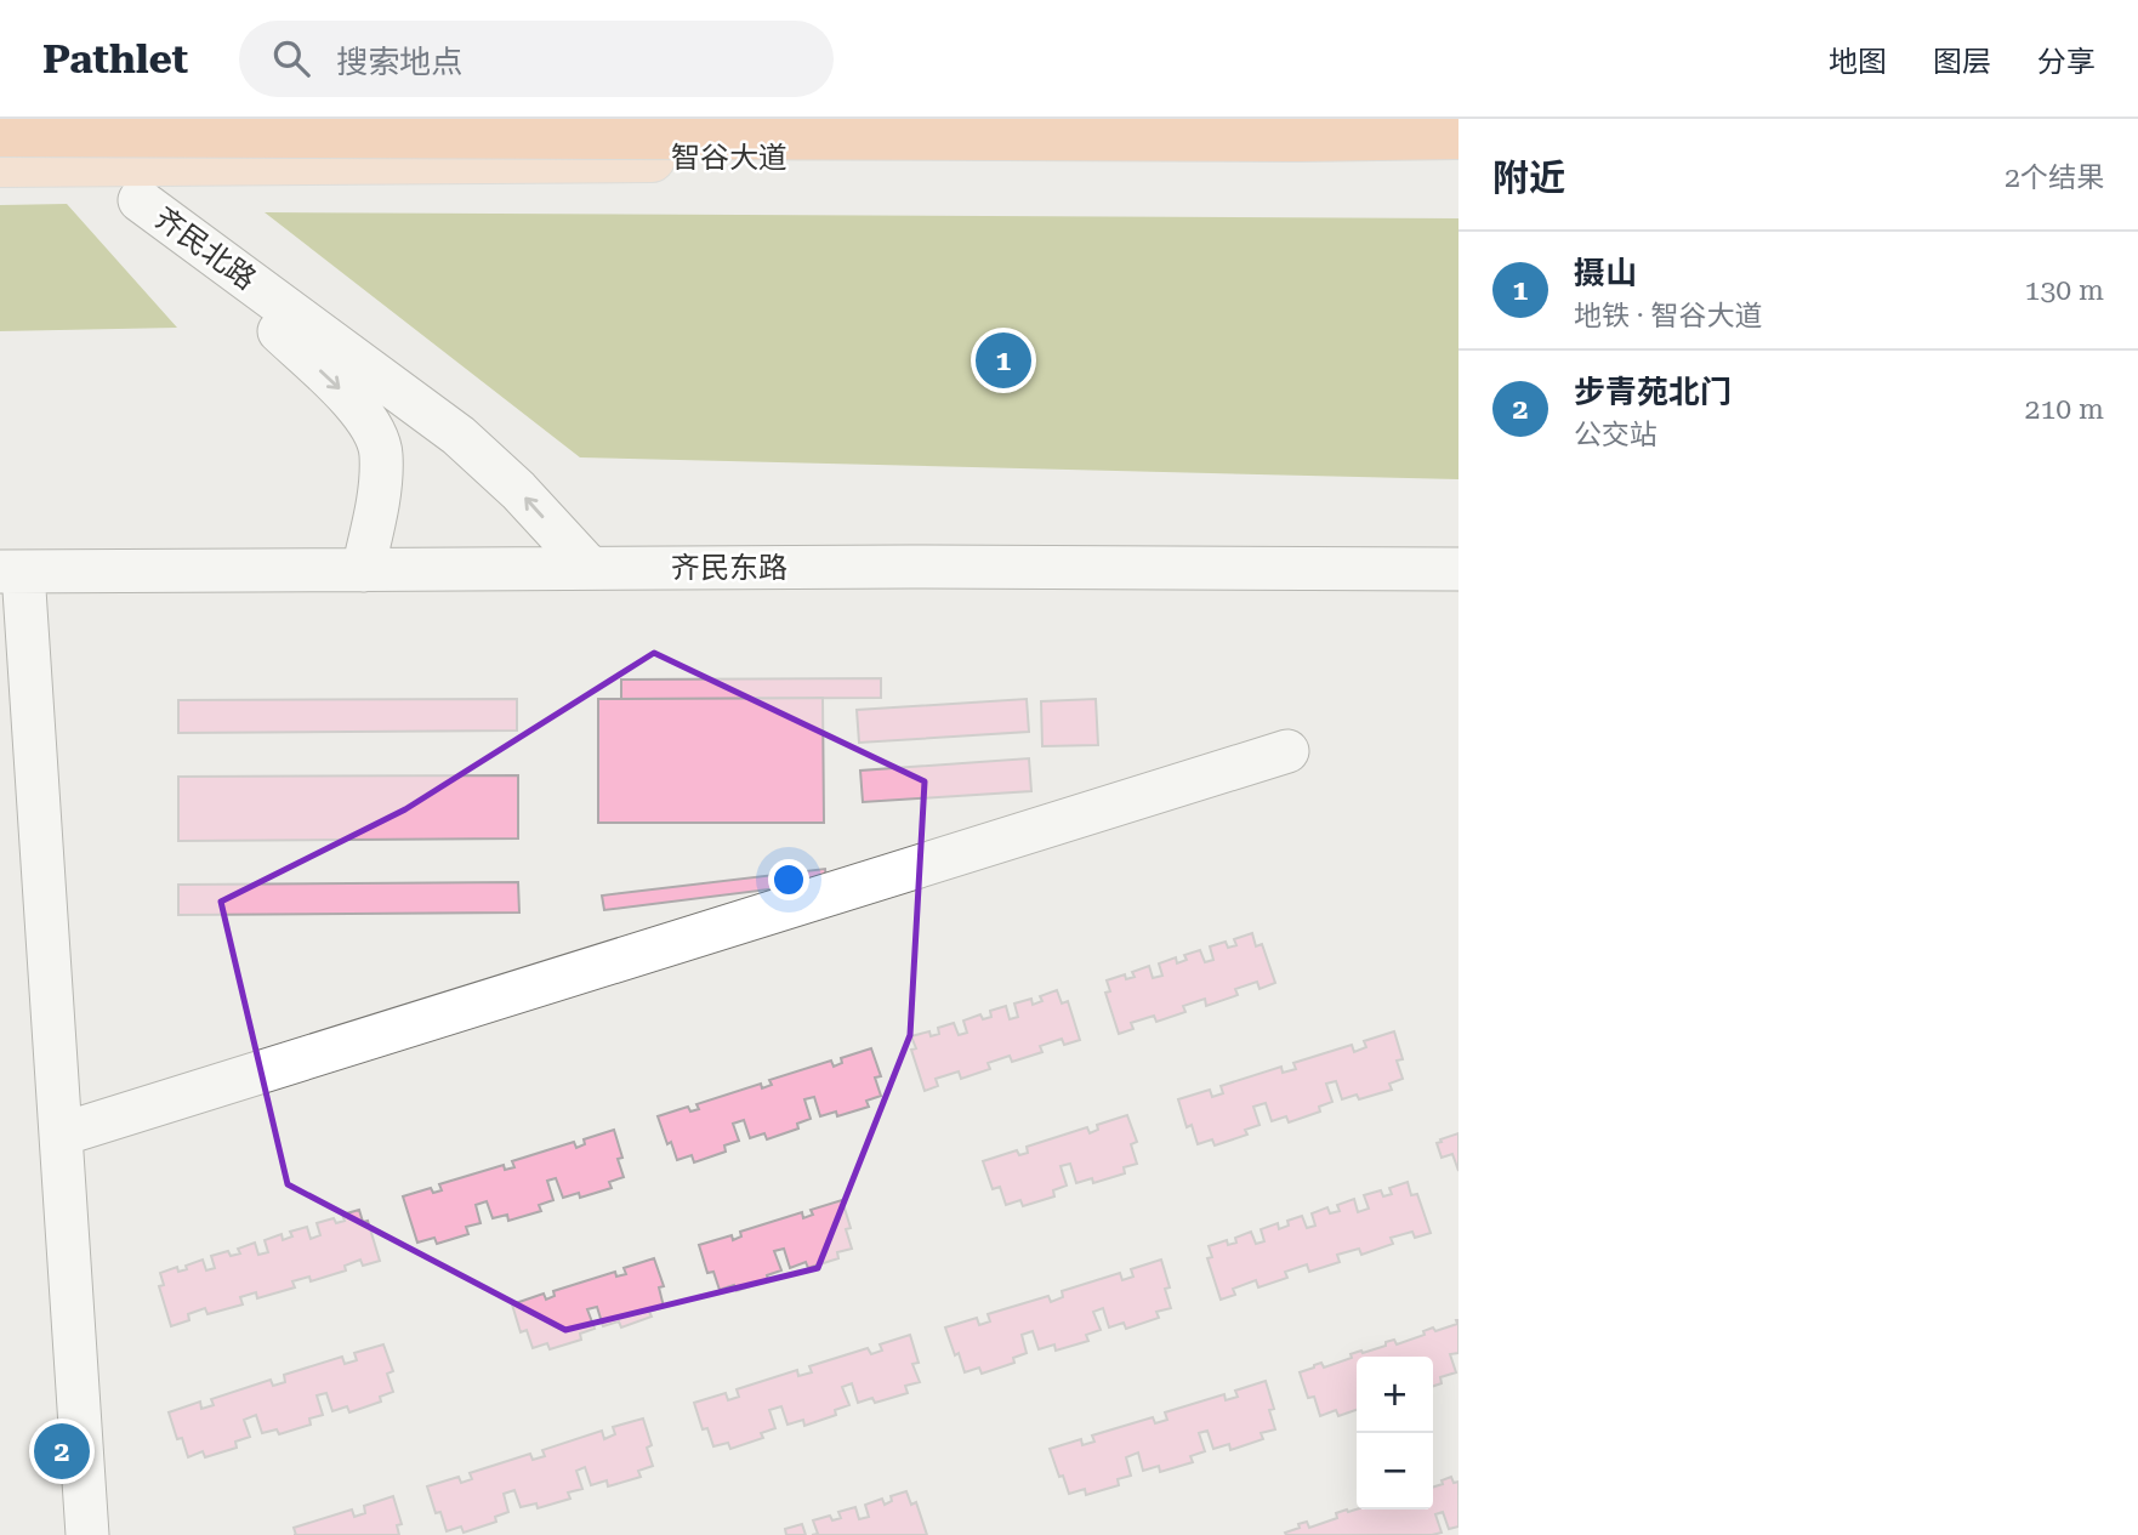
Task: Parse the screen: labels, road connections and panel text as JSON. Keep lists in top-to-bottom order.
{
  "streets": {
    "highway": ["智谷大道"],
    "street": ["齐民北路", "齐民东路"]
  },
  "crossings": [
    ["齐民北路", "齐民东路"]
  ],
  "page": {
    "header": "Pathlet",
    "search": "搜索地点",
    "nav": ["地图", "图层", "分享"],
    "heading": ["附近", "2个结果"],
    "list": [
      {
        "mark": "1",
        "name": "摄山",
        "note": "地铁 · 智谷大道",
        "value": "130 m"
      },
      {
        "mark": "2",
        "name": "步青苑北门",
        "note": "公交站",
        "value": "210 m"
      }
    ],
    "pins": ["1", "2"],
    "map_buttons": ["+", "−"]
  }
}
